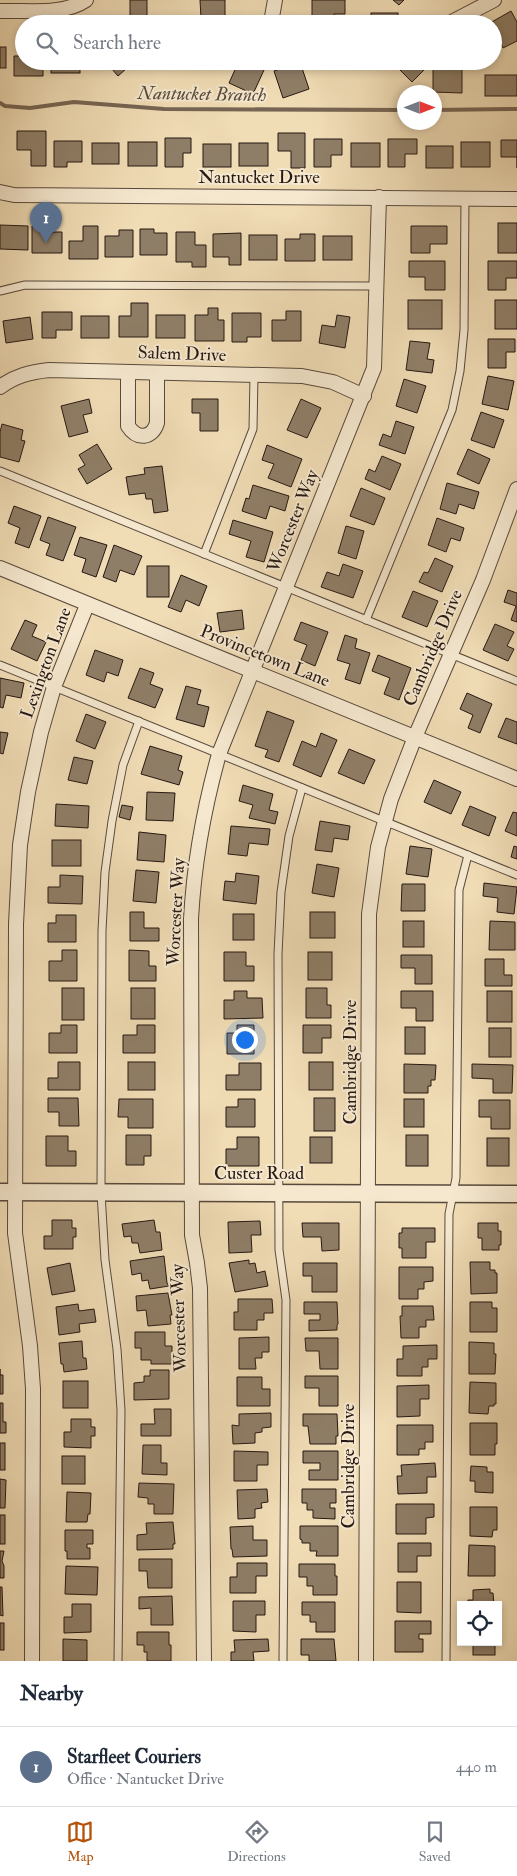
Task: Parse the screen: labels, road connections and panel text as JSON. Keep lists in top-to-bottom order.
{
  "streets": {
    "street": [
      "Nantucket Drive",
      "Salem Drive",
      "Worcester Way",
      "Cambridge Drive",
      "Provincetown Lane",
      "Lexington Lane",
      "Custer Road"
    ]
  },
  "crossings": [
    ["Nantucket Drive", "Worcester Way"],
    ["Salem Drive", "Worcester Way"],
    ["Worcester Way", "Provincetown Lane"],
    ["Worcester Way", "Custer Road"],
    ["Cambridge Drive", "Provincetown Lane"],
    ["Cambridge Drive", "Custer Road"],
    ["Provincetown Lane", "Lexington Lane"],
    ["Lexington Lane", "Custer Road"]
  ],
  "water": ["Nantucket Branch"],
  "north": "right",
  "page": {
    "search": "Search here",
    "pins": "1",
    "heading": "Nearby",
    "list": [
      {
        "mark": "1",
        "name": "Starfleet Couriers",
        "note": "Office · Nantucket Drive",
        "value": "440 m"
      }
    ],
    "nav": ["Map", "Directions", "Saved"]
  }
}
